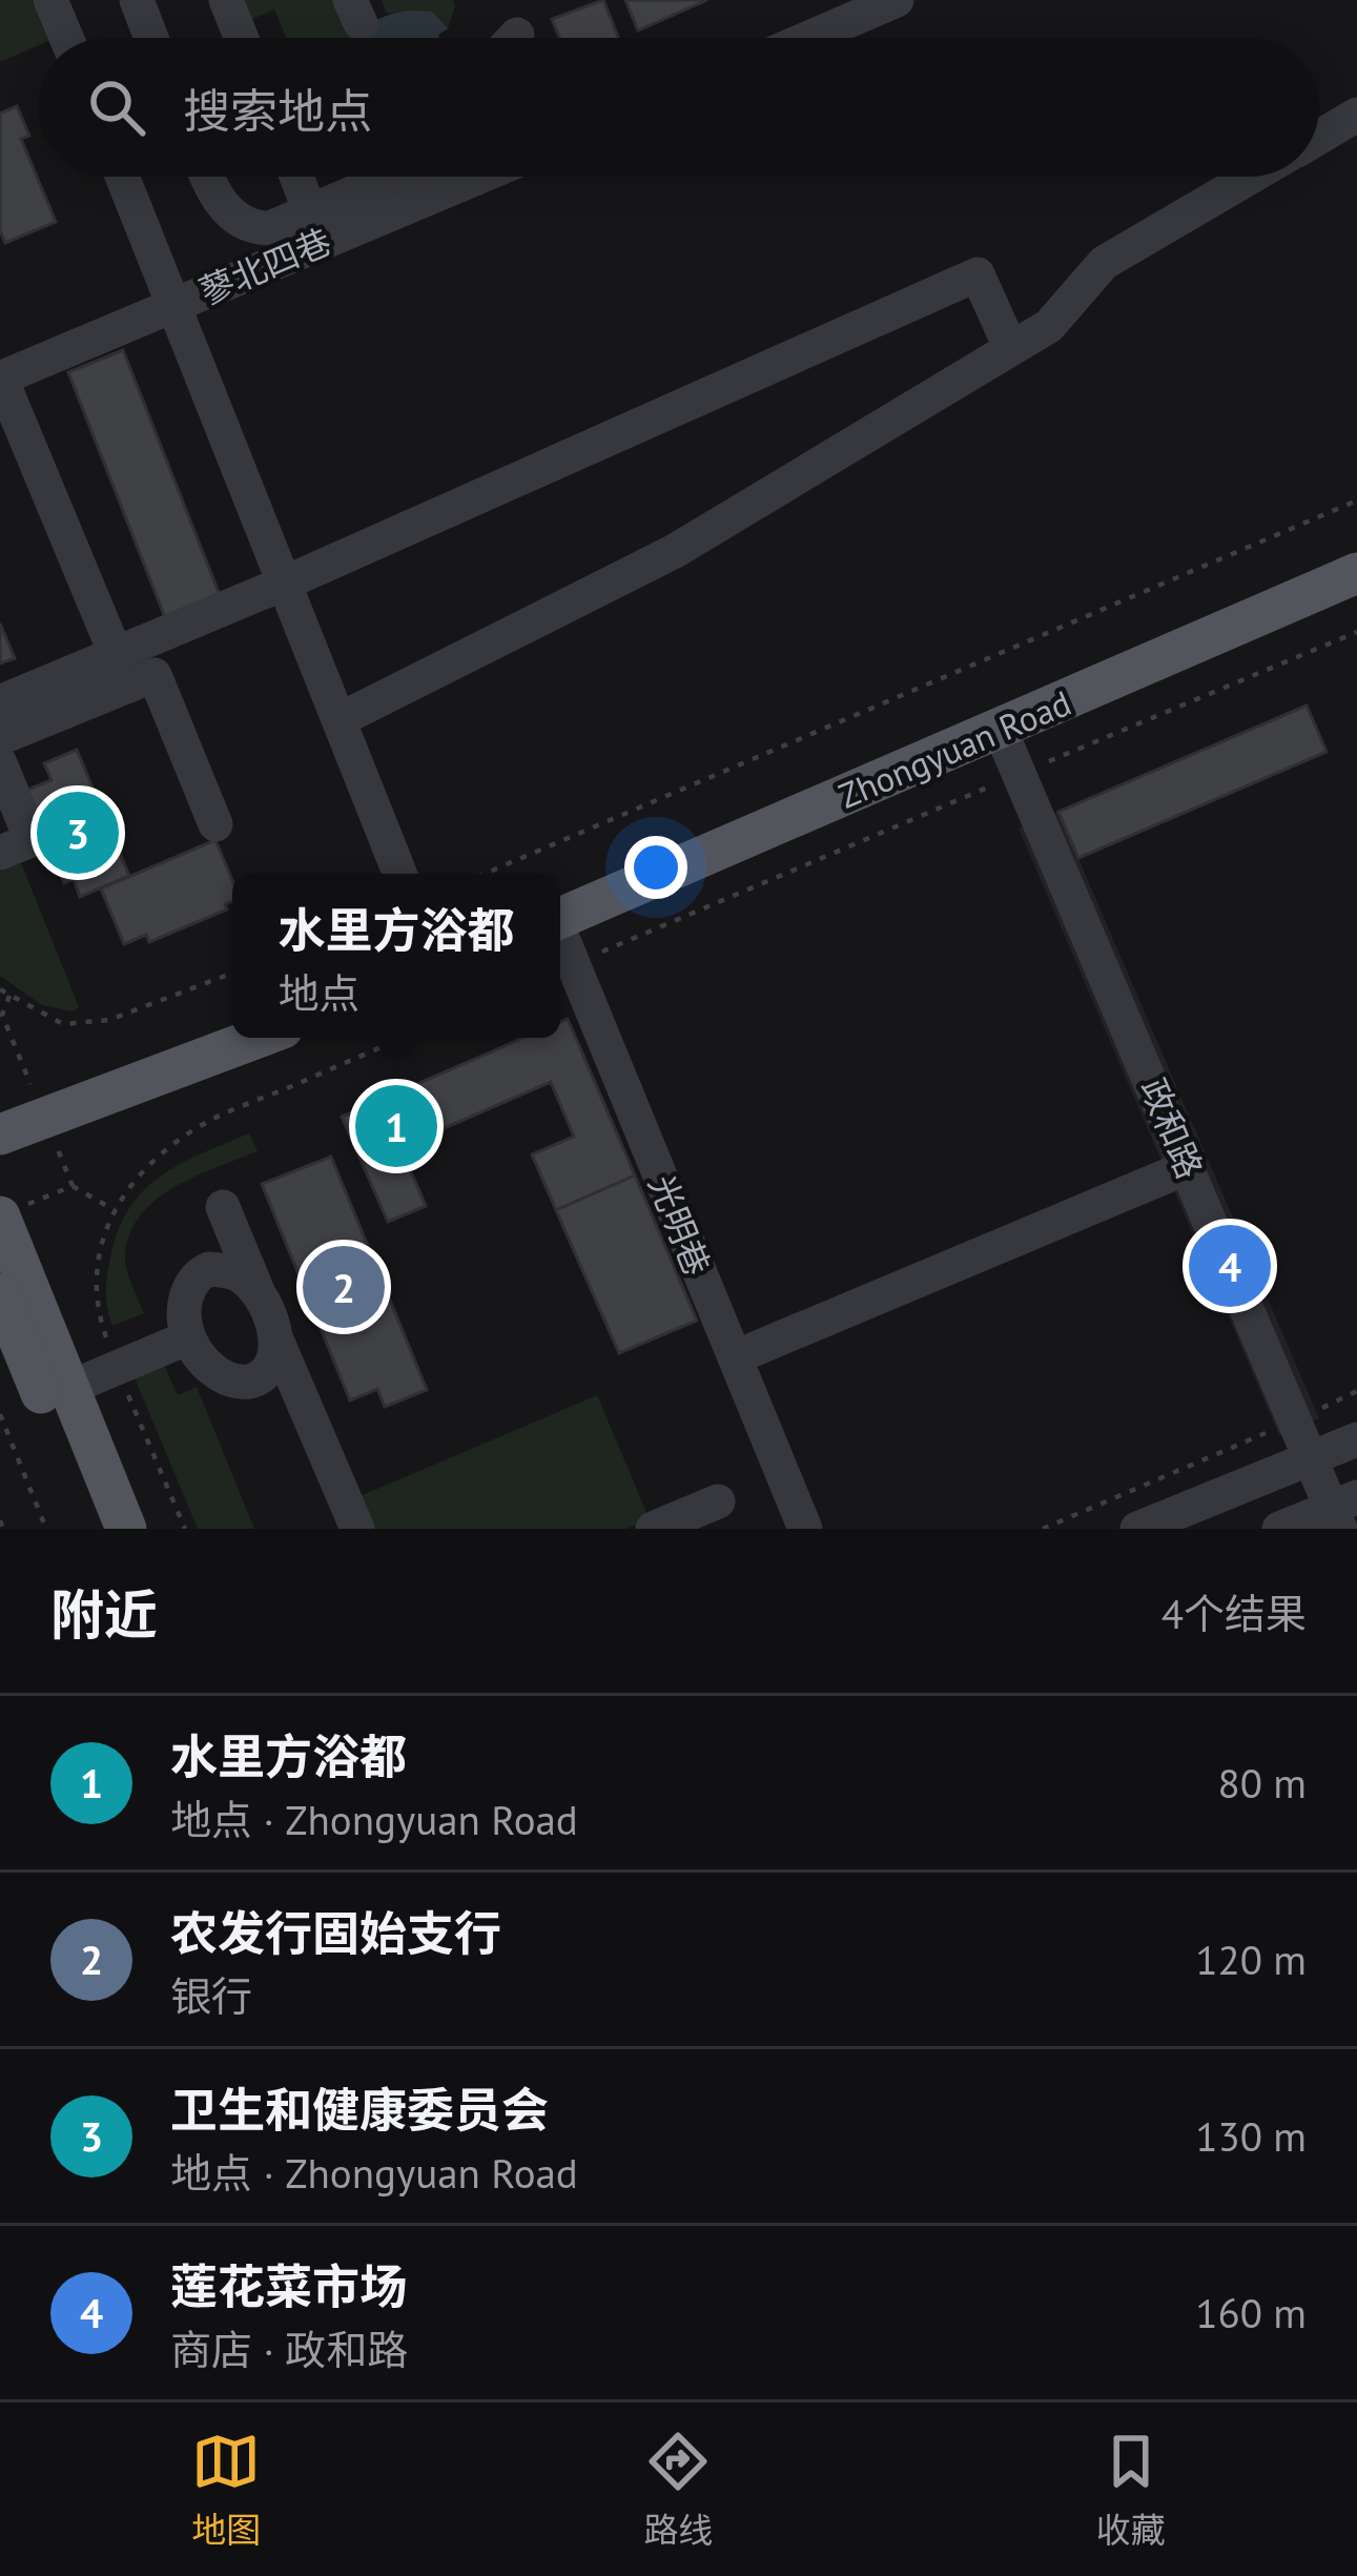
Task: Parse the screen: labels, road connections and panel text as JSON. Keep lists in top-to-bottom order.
{
  "streets": {
    "main road": ["Zhongyuan Road"],
    "street": ["蓼北四巷", "政和路", "光明巷"]
  },
  "crossings": [
    ["Zhongyuan Road", "政和路"]
  ],
  "page": {
    "search": "搜索地点",
    "pins": [
      "3",
      "1",
      "4",
      "2"
    ],
    "popup": ["水里方浴都", "地点"],
    "heading": ["附近", "4个结果"],
    "list": [
      {
        "mark": "1",
        "name": "水里方浴都",
        "note": "地点 · Zhongyuan Road",
        "value": "80 m"
      },
      {
        "mark": "2",
        "name": "农发行固始支行",
        "note": "银行",
        "value": "120 m"
      },
      {
        "mark": "3",
        "name": "卫生和健康委员会",
        "note": "地点 · Zhongyuan Road",
        "value": "130 m"
      },
      {
        "mark": "4",
        "name": "莲花菜市场",
        "note": "商店 · 政和路",
        "value": "160 m"
      }
    ],
    "nav": ["地图", "路线", "收藏"]
  }
}
